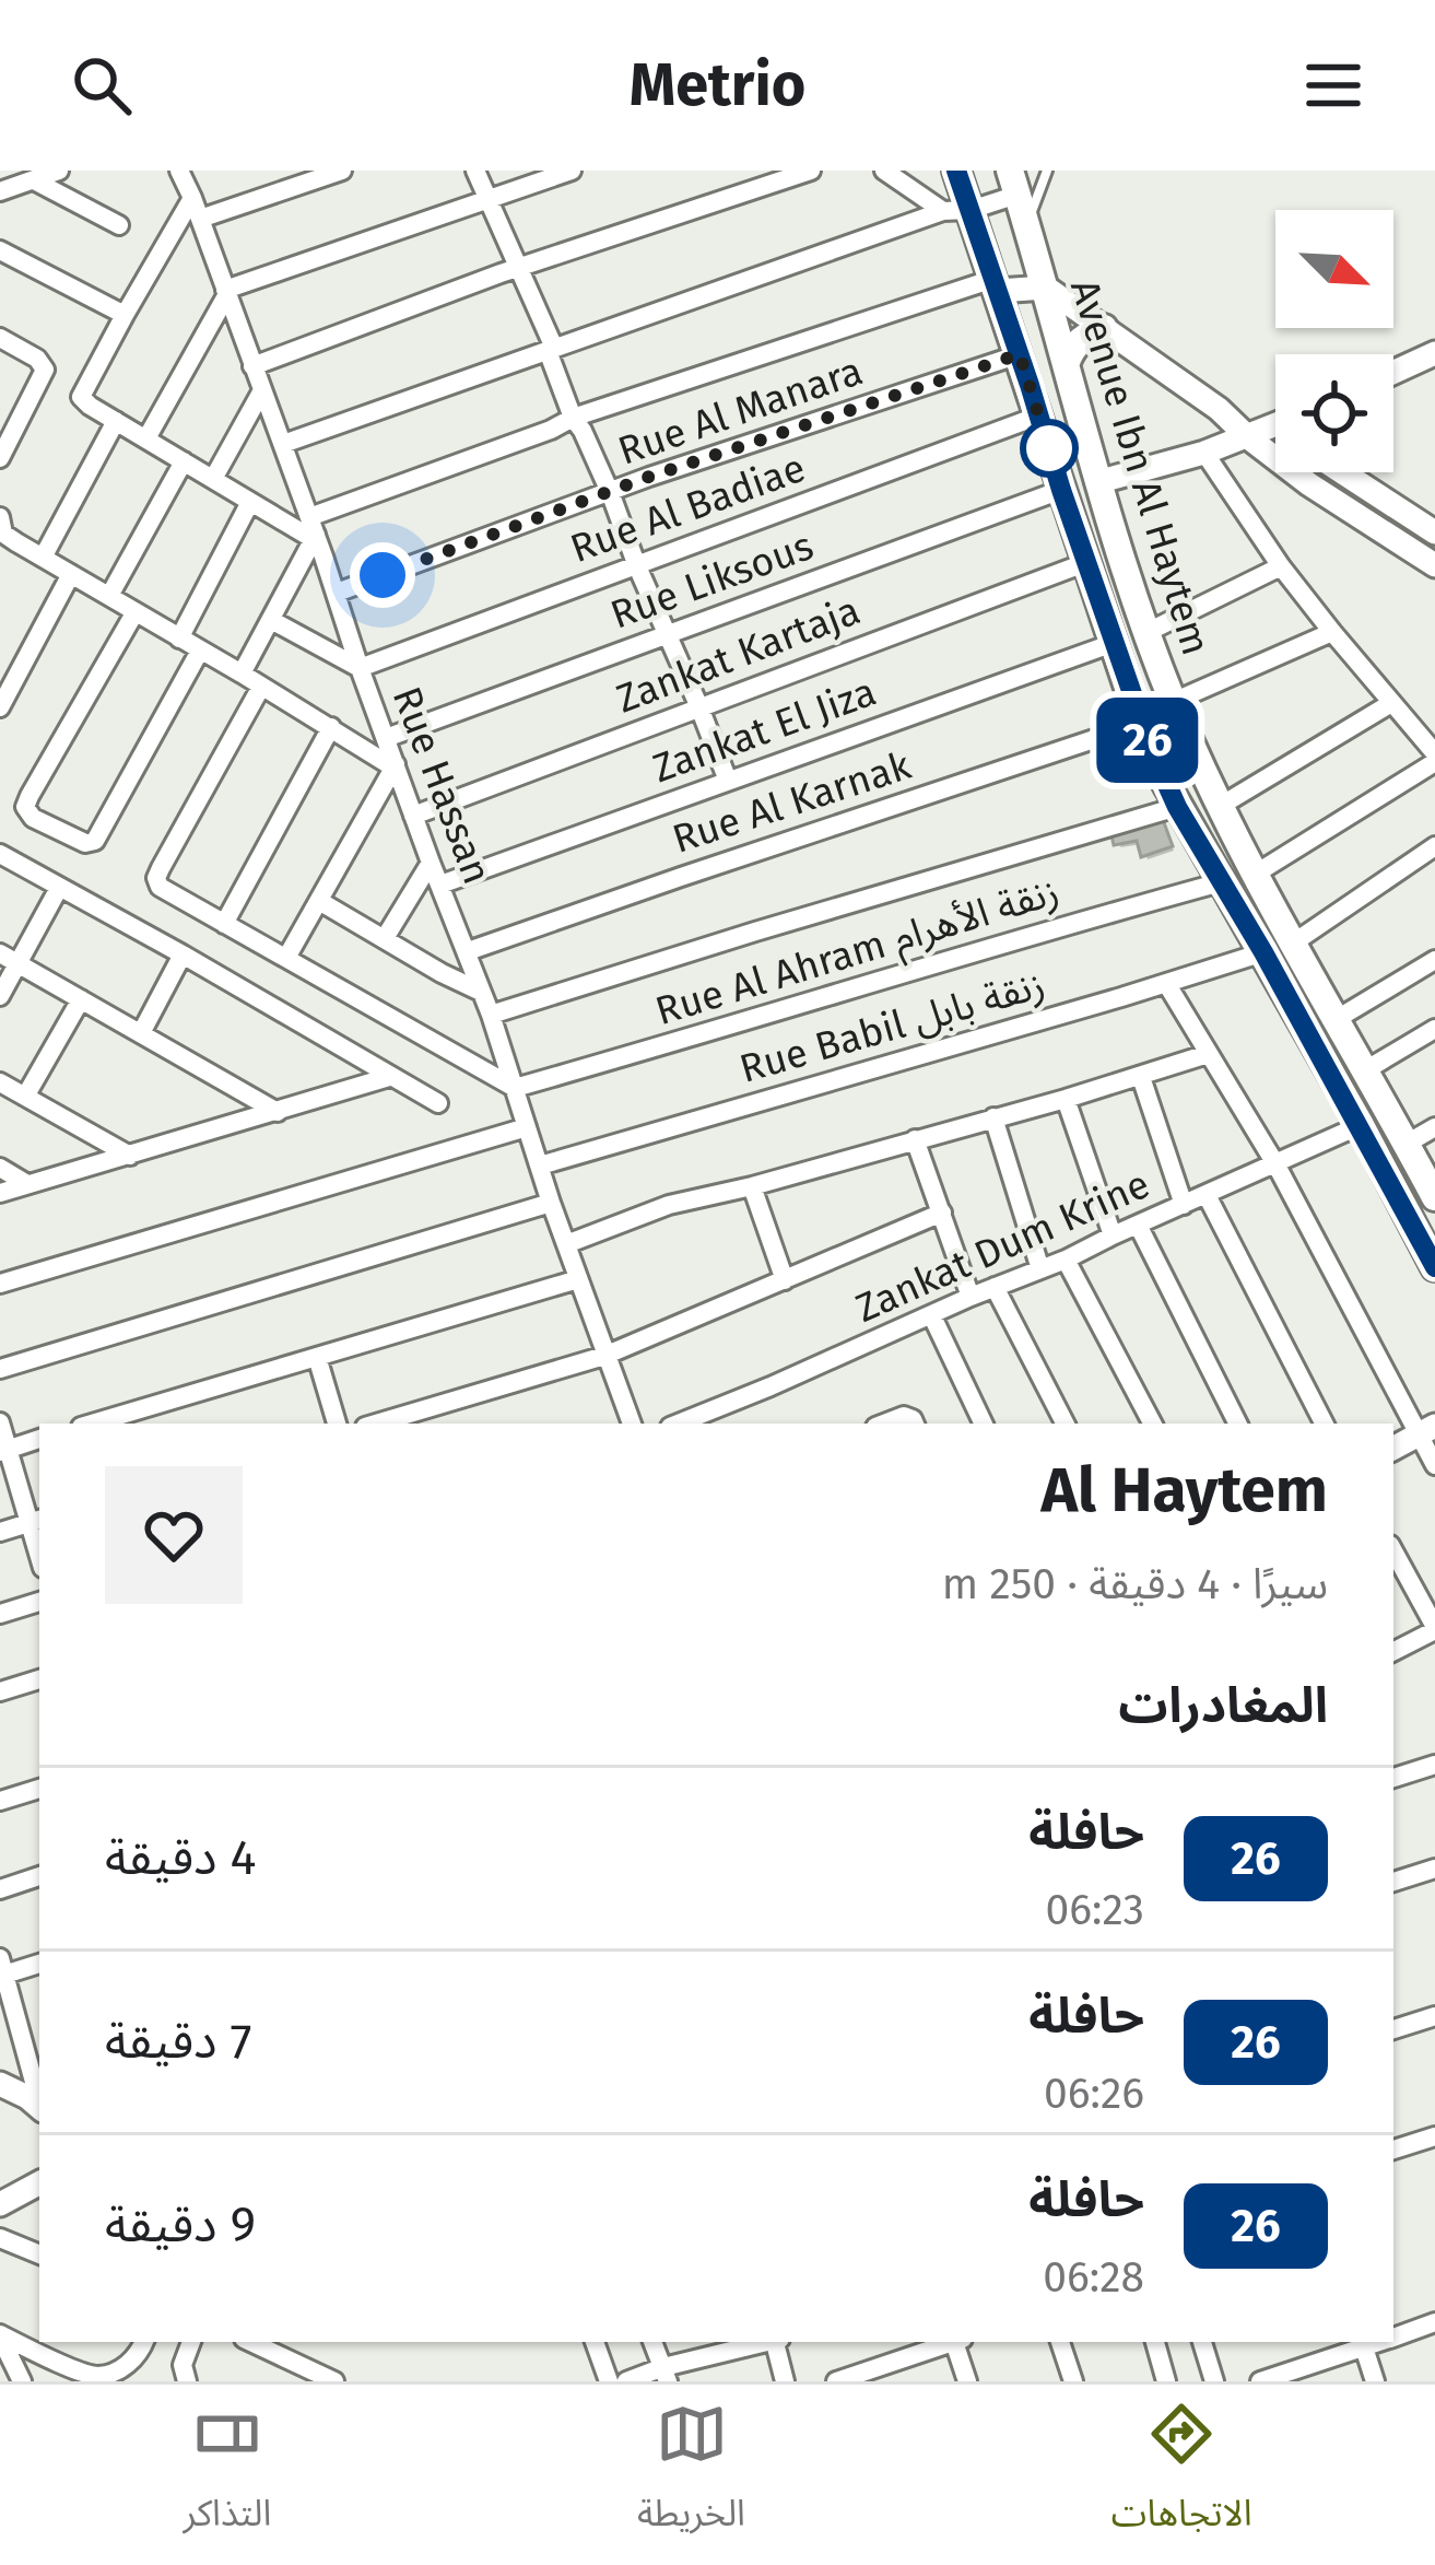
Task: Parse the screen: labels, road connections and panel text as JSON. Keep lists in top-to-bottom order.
{
  "streets": {
    "main road": ["Avenue Ibn Al Haytem"],
    "street": [
      "Rue Al Manara",
      "Rue Al Badiae",
      "Rue Liksous",
      "Zankat Kartaja",
      "Zankat El Jiza",
      "Rue Hassan",
      "Rue Al Karnak",
      "Rue Al Ahram زنقة الأهرام",
      "Rue Babil زنقة بابل",
      "Zankat Dum Krine"
    ]
  },
  "crossings": [
    ["Rue Al Manara", "Avenue Ibn Al Haytem"],
    ["Rue Al Manara", "Rue Hassan"],
    ["Avenue Ibn Al Haytem", "Rue Al Badiae"],
    ["Avenue Ibn Al Haytem", "Rue Liksous"],
    ["Avenue Ibn Al Haytem", "Zankat Kartaja"],
    ["Avenue Ibn Al Haytem", "Zankat El Jiza"],
    ["Avenue Ibn Al Haytem", "Rue Al Karnak"],
    ["Avenue Ibn Al Haytem", "Rue Al Ahram زنقة الأهرام"],
    ["Avenue Ibn Al Haytem", "Rue Babil زنقة بابل"],
    ["Avenue Ibn Al Haytem", "Zankat Dum Krine"],
    ["Rue Al Badiae", "Rue Hassan"],
    ["Rue Liksous", "Rue Hassan"],
    ["Zankat Kartaja", "Rue Hassan"],
    ["Zankat El Jiza", "Rue Hassan"],
    ["Rue Hassan", "Rue Al Karnak"],
    ["Rue Hassan", "Rue Al Ahram زنقة الأهرام"],
    ["Rue Hassan", "Rue Babil زنقة بابل"]
  ],
  "lines": ["bus line 26"],
  "north": "bottom right",
  "page": {
    "header": "Metrio",
    "on_map": "26",
    "heading": [
      ["Al Haytem", "سيرًا · 4 دقيقة · 250 m"],
      "المغادرات"
    ],
    "list": [
      {
        "mark": "26",
        "name": "حافلة",
        "note": "06:23",
        "value": "4 دقيقة"
      },
      {
        "mark": "26",
        "name": "حافلة",
        "note": "06:26",
        "value": "7 دقيقة"
      },
      {
        "mark": "26",
        "name": "حافلة",
        "note": "06:28",
        "value": "9 دقيقة"
      }
    ],
    "tabs": ["الاتجاهات", "الخريطة", "التذاكر"]
  }
}
